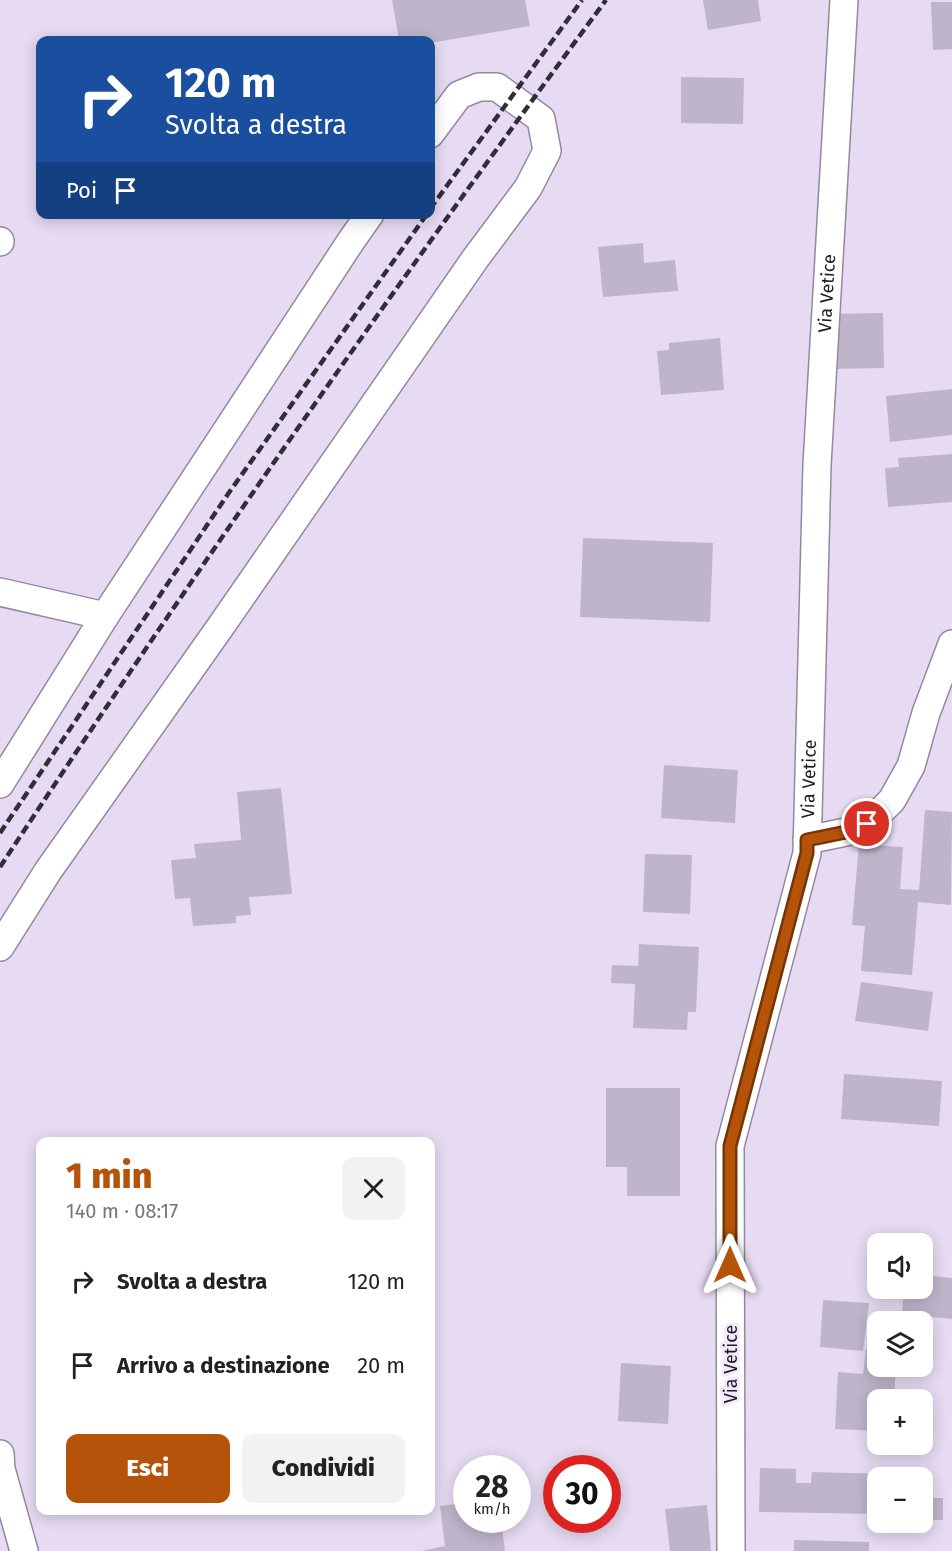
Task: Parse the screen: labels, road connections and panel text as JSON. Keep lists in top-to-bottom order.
{
  "streets": {
    "street": ["Via Vetice"]
  },
  "page": {
    "turn": ["120 m", "Svolta a destra"],
    "then": "Poi",
    "heading": ["1 min", "140 m · 08:17"],
    "map_buttons": ["+", "−"],
    "list": [
      {
        "name": "Svolta a destra",
        "value": "120 m"
      },
      {
        "name": "Arrivo a destinazione",
        "value": "20 m"
      }
    ],
    "buttons": ["Esci", "Condividi"],
    "speed": "28 km/h",
    "limit": "30"
  }
}
